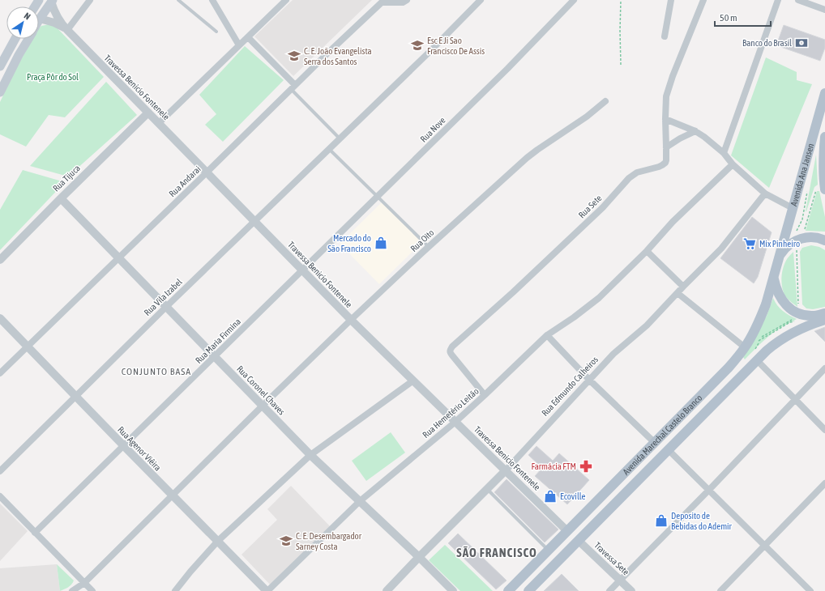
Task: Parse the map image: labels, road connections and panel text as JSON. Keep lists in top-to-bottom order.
{
  "streets": {
    "main road": ["Avenida Ana Jansen", "Avenida Marechal Castelo Branco"],
    "street": [
      "Travessa Benicio Fontenele",
      "Rua Nove",
      "Rua Tijuca",
      "Rua Andarai",
      "Rua Sete",
      "Rua Oito",
      "Rua Vila Izabel",
      "Rua Maria Firmina",
      "Rua Edmundo Calheiros",
      "Rua Coronel Chaves",
      "Rua Hemetério Leitão",
      "Rua Agenor Viêira",
      "Travessa Sete"
    ]
  },
  "crossings": [
    ["Travessa Benicio Fontenele", "Rua Nove"],
    ["Travessa Benicio Fontenele", "Rua Tijuca"],
    ["Travessa Benicio Fontenele", "Rua Andarai"],
    ["Travessa Benicio Fontenele", "Rua Oito"],
    ["Travessa Benicio Fontenele", "Rua Vila Izabel"],
    ["Travessa Benicio Fontenele", "Rua Maria Firmina"],
    ["Travessa Benicio Fontenele", "Rua Edmundo Calheiros"],
    ["Travessa Benicio Fontenele", "Rua Hemetério Leitão"],
    ["Travessa Benicio Fontenele", "Avenida Marechal Castelo Branco"],
    ["Rua Nove", "Rua Maria Firmina"],
    ["Avenida Ana Jansen", "Avenida Marechal Castelo Branco"],
    ["Rua Tijuca", "Rua Coronel Chaves"],
    ["Rua Andarai", "Rua Coronel Chaves"],
    ["Rua Andarai", "Rua Agenor Viêira"],
    ["Rua Sete", "Rua Hemetério Leitão"],
    ["Rua Oito", "Rua Coronel Chaves"],
    ["Rua Oito", "Rua Agenor Viêira"],
    ["Rua Vila Izabel", "Rua Coronel Chaves"],
    ["Rua Vila Izabel", "Rua Agenor Viêira"],
    ["Rua Maria Firmina", "Rua Coronel Chaves"],
    ["Rua Maria Firmina", "Rua Agenor Viêira"],
    ["Rua Edmundo Calheiros", "Rua Coronel Chaves"],
    ["Rua Coronel Chaves", "Rua Hemetério Leitão"],
    ["Rua Hemetério Leitão", "Rua Agenor Viêira"],
    ["Avenida Marechal Castelo Branco", "Travessa Sete"]
  ],
  "districts": ["CONJUNTO BASA", "SÃO FRANCISCO"],
  "parks": ["Praça Pôr do Sol"],
  "places": {
    "bank": ["Banco do Brasil"],
    "school or university": ["Esc E Ji Sao Francisco De Assis", "C. E. João Evangelista Serra dos Santos", "C. E. Desembargador Sarney Costa"],
    "shop": ["Mercado do São Francisco", "Ecoville", "Deposito de Bebidas do Ademir"],
    "supermarket": ["Mix Pinheiro"],
    "pharmacy": ["Farmácia FTM"]
  },
  "scale_bar": "50 m",
  "north": "top right"
}
